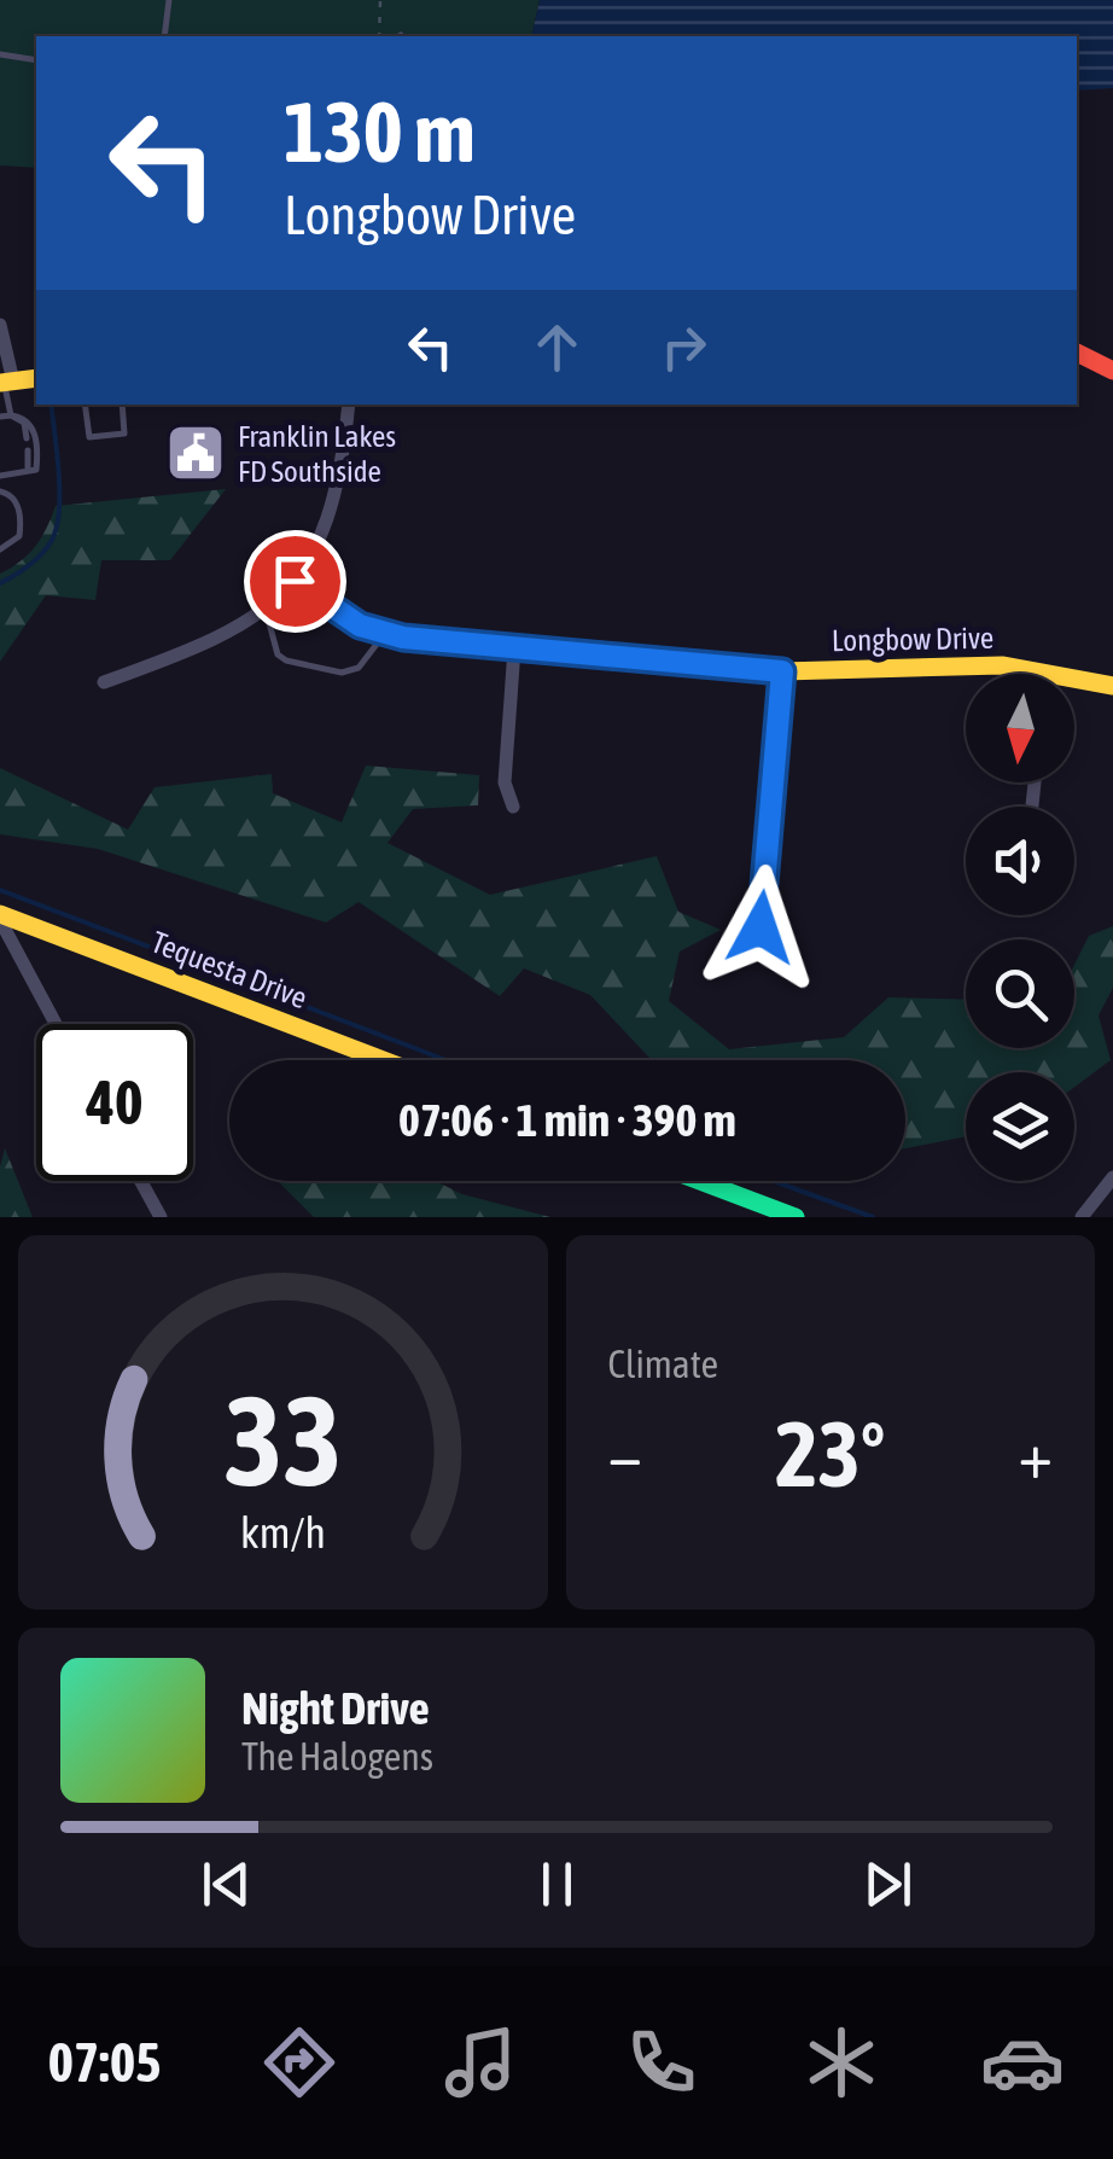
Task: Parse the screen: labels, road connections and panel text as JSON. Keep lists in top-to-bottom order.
{
  "streets": {
    "street": ["Longbow Drive", "Tequesta Drive"]
  },
  "places": {
    "public building": ["Franklin Lakes FD Southside"]
  },
  "north": "bottom",
  "page": {
    "turn": ["130 m", "Longbow Drive"],
    "limit": "40",
    "trip": "07:06 · 1 min · 390 m",
    "tile": "Climate",
    "heat": ["−", "23°", "+"],
    "song": ["Night Drive", "The Halogens"],
    "tabs": "07:05",
    "gauge": ["33", "km/h"]
  }
}
